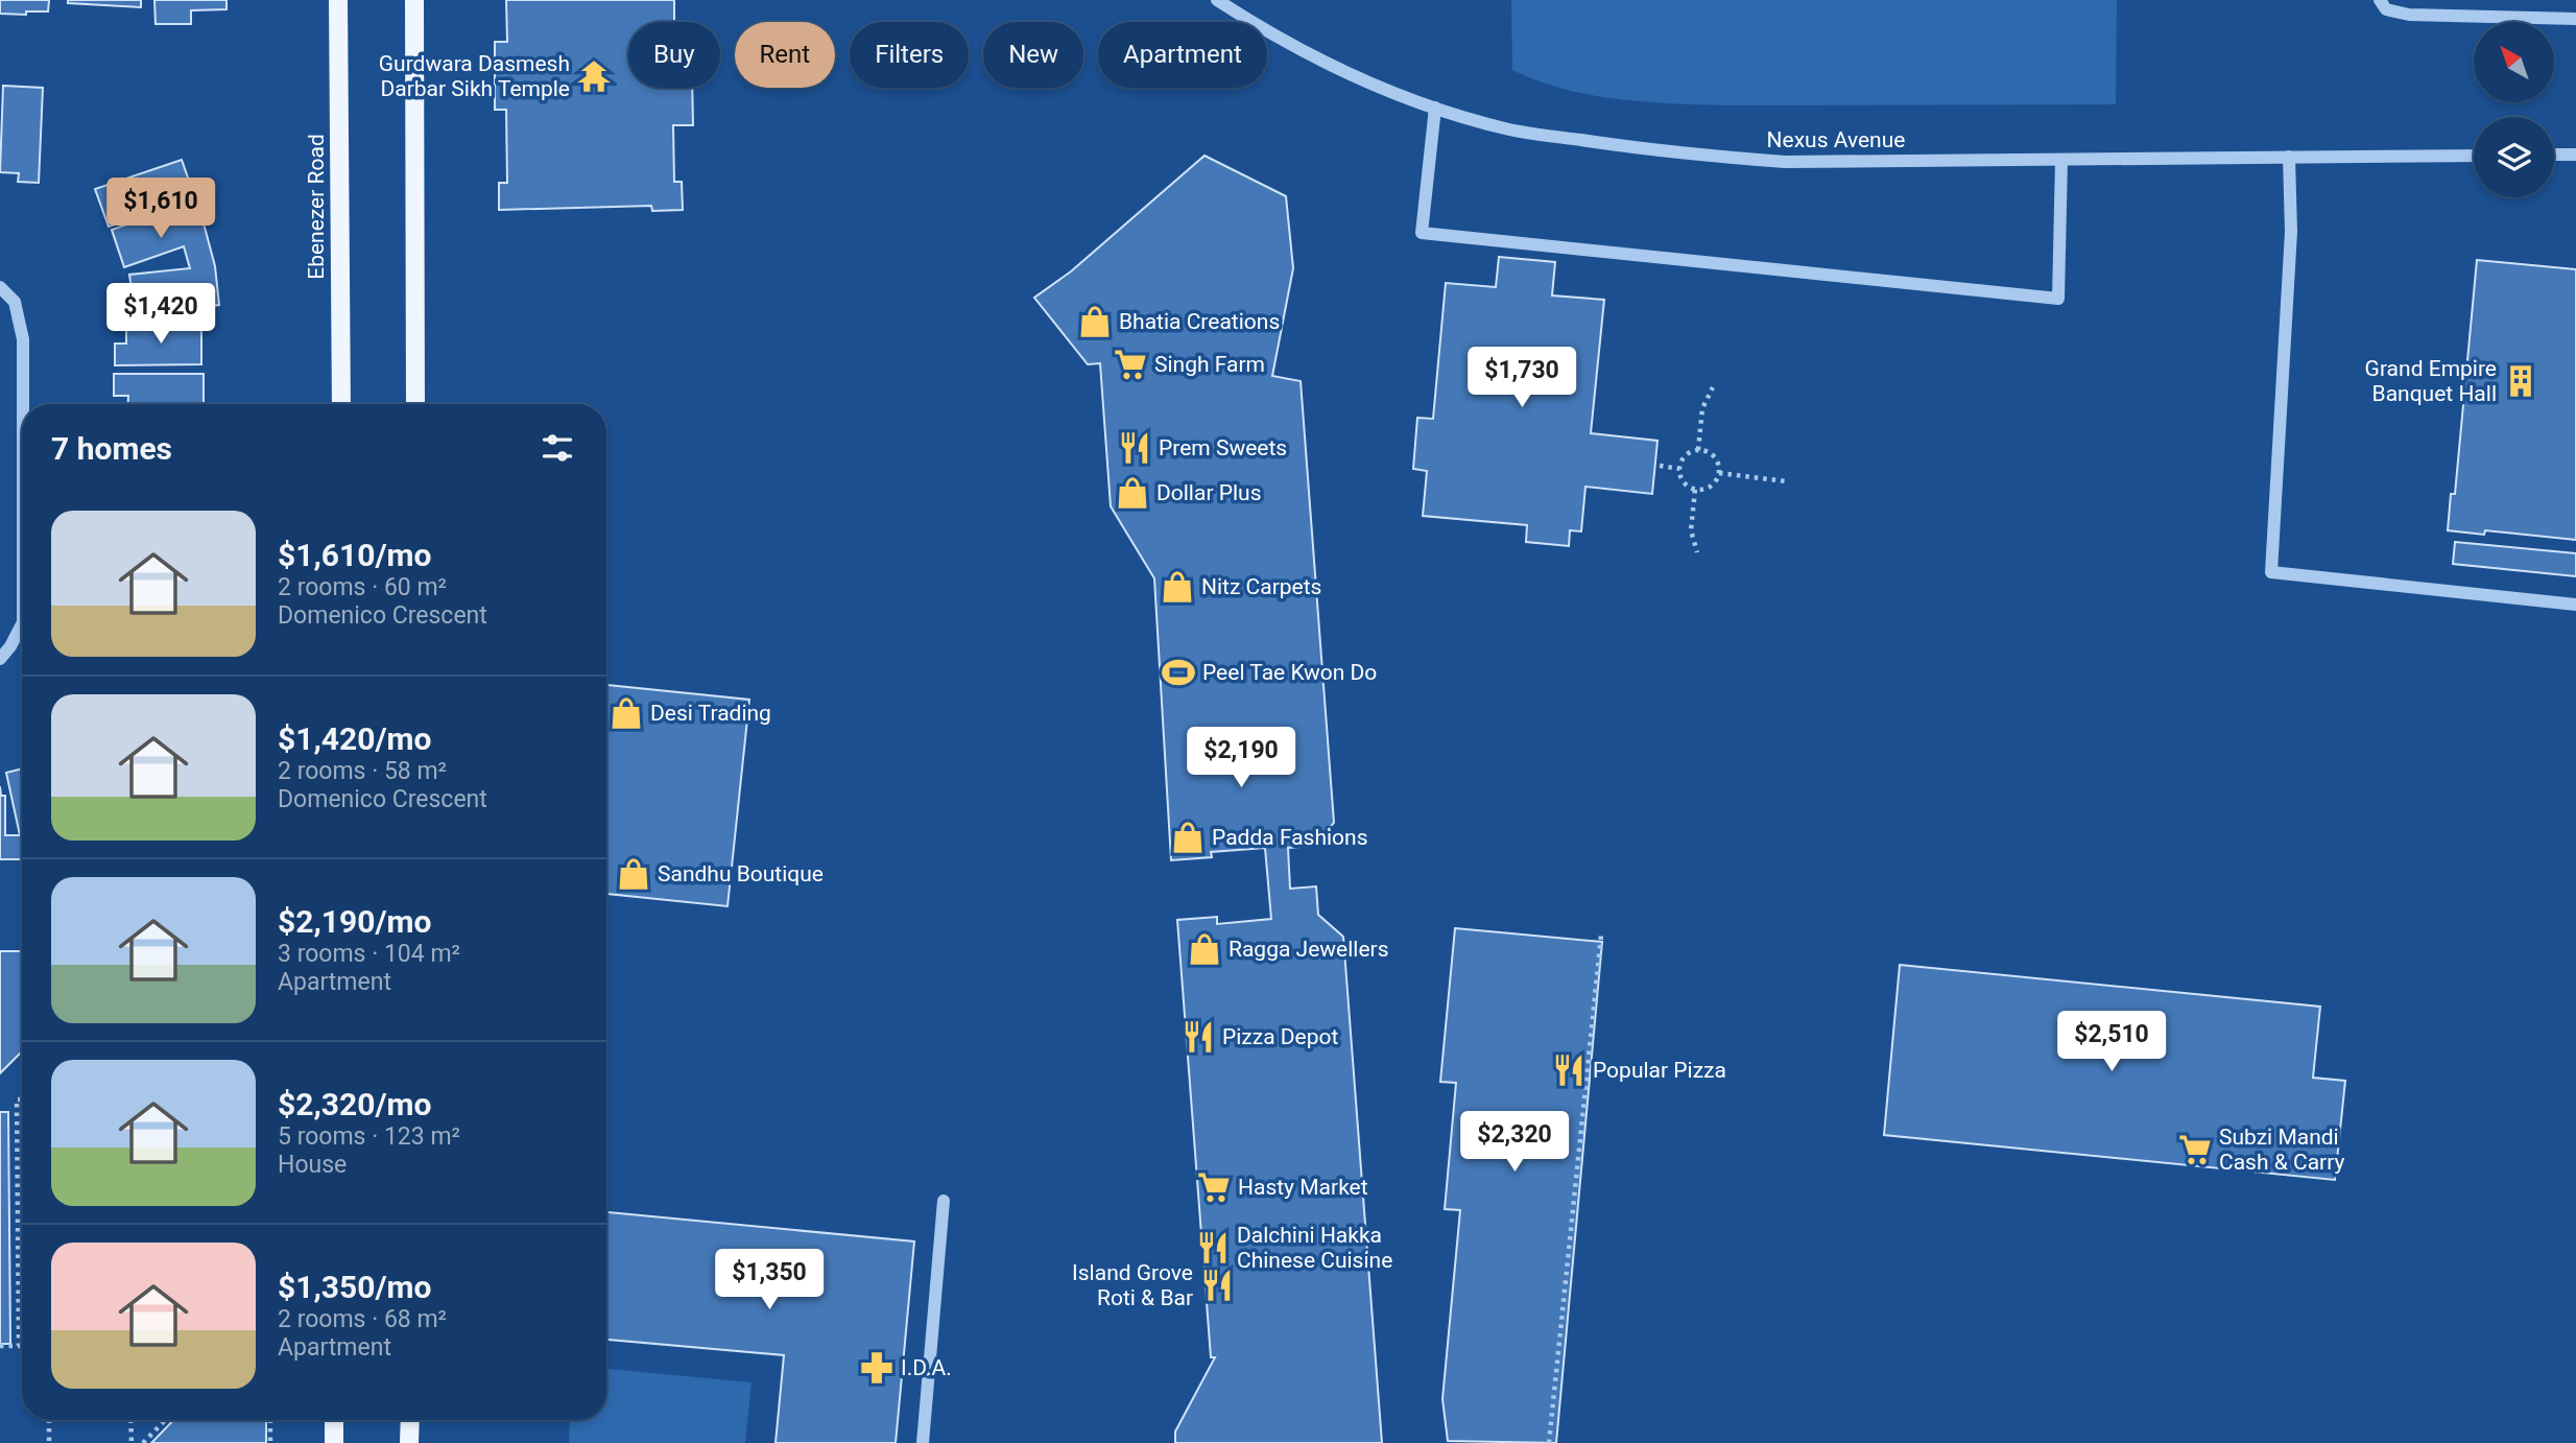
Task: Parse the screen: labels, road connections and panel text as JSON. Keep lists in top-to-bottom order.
{
  "streets": {
    "main road": ["Ebenezer Road"],
    "street": ["Nexus Avenue"]
  },
  "places": {
    "temple": ["Gurdwara Dasmesh Darbar Sikh Temple"],
    "shop": [
      "Bhatia Creations",
      "Dollar Plus",
      "Nitz Carpets",
      "Desi Trading",
      "Padda Fashions",
      "Sandhu Boutique",
      "Ragga Jewellers"
    ],
    "supermarket": ["Singh Farm", "Subzi Mandi Cash & Carry", "Hasty Market"],
    "building": ["Grand Empire Banquet Hall"],
    "restaurant": [
      "Prem Sweets",
      "Pizza Depot",
      "Popular Pizza",
      "Dalchini Hakka Chinese Cuisine",
      "Island Grove Roti & Bar"
    ],
    "sports": ["Peel Tae Kwon Do"],
    "pharmacy": ["I.D.A."]
  },
  "north": "top left",
  "page": {
    "chip": [
      "Buy",
      "Rent",
      "Filters",
      "New",
      "Apartment"
    ],
    "price": [
      "$1,610",
      "$1,420",
      "$1,730",
      "$2,190",
      "$2,510",
      "$2,320",
      "$1,350"
    ],
    "heading": "7 homes",
    "list": [
      {
        "name": "$1,610/mo",
        "note": "2 rooms · 60 m² · Domenico Crescent"
      },
      {
        "name": "$1,420/mo",
        "note": "2 rooms · 58 m² · Domenico Crescent"
      },
      {
        "name": "$2,190/mo",
        "note": "3 rooms · 104 m² · Apartment"
      },
      {
        "name": "$2,320/mo",
        "note": "5 rooms · 123 m² · House"
      },
      {
        "name": "$1,350/mo",
        "note": "2 rooms · 68 m² · Apartment"
      }
    ]
  }
}
